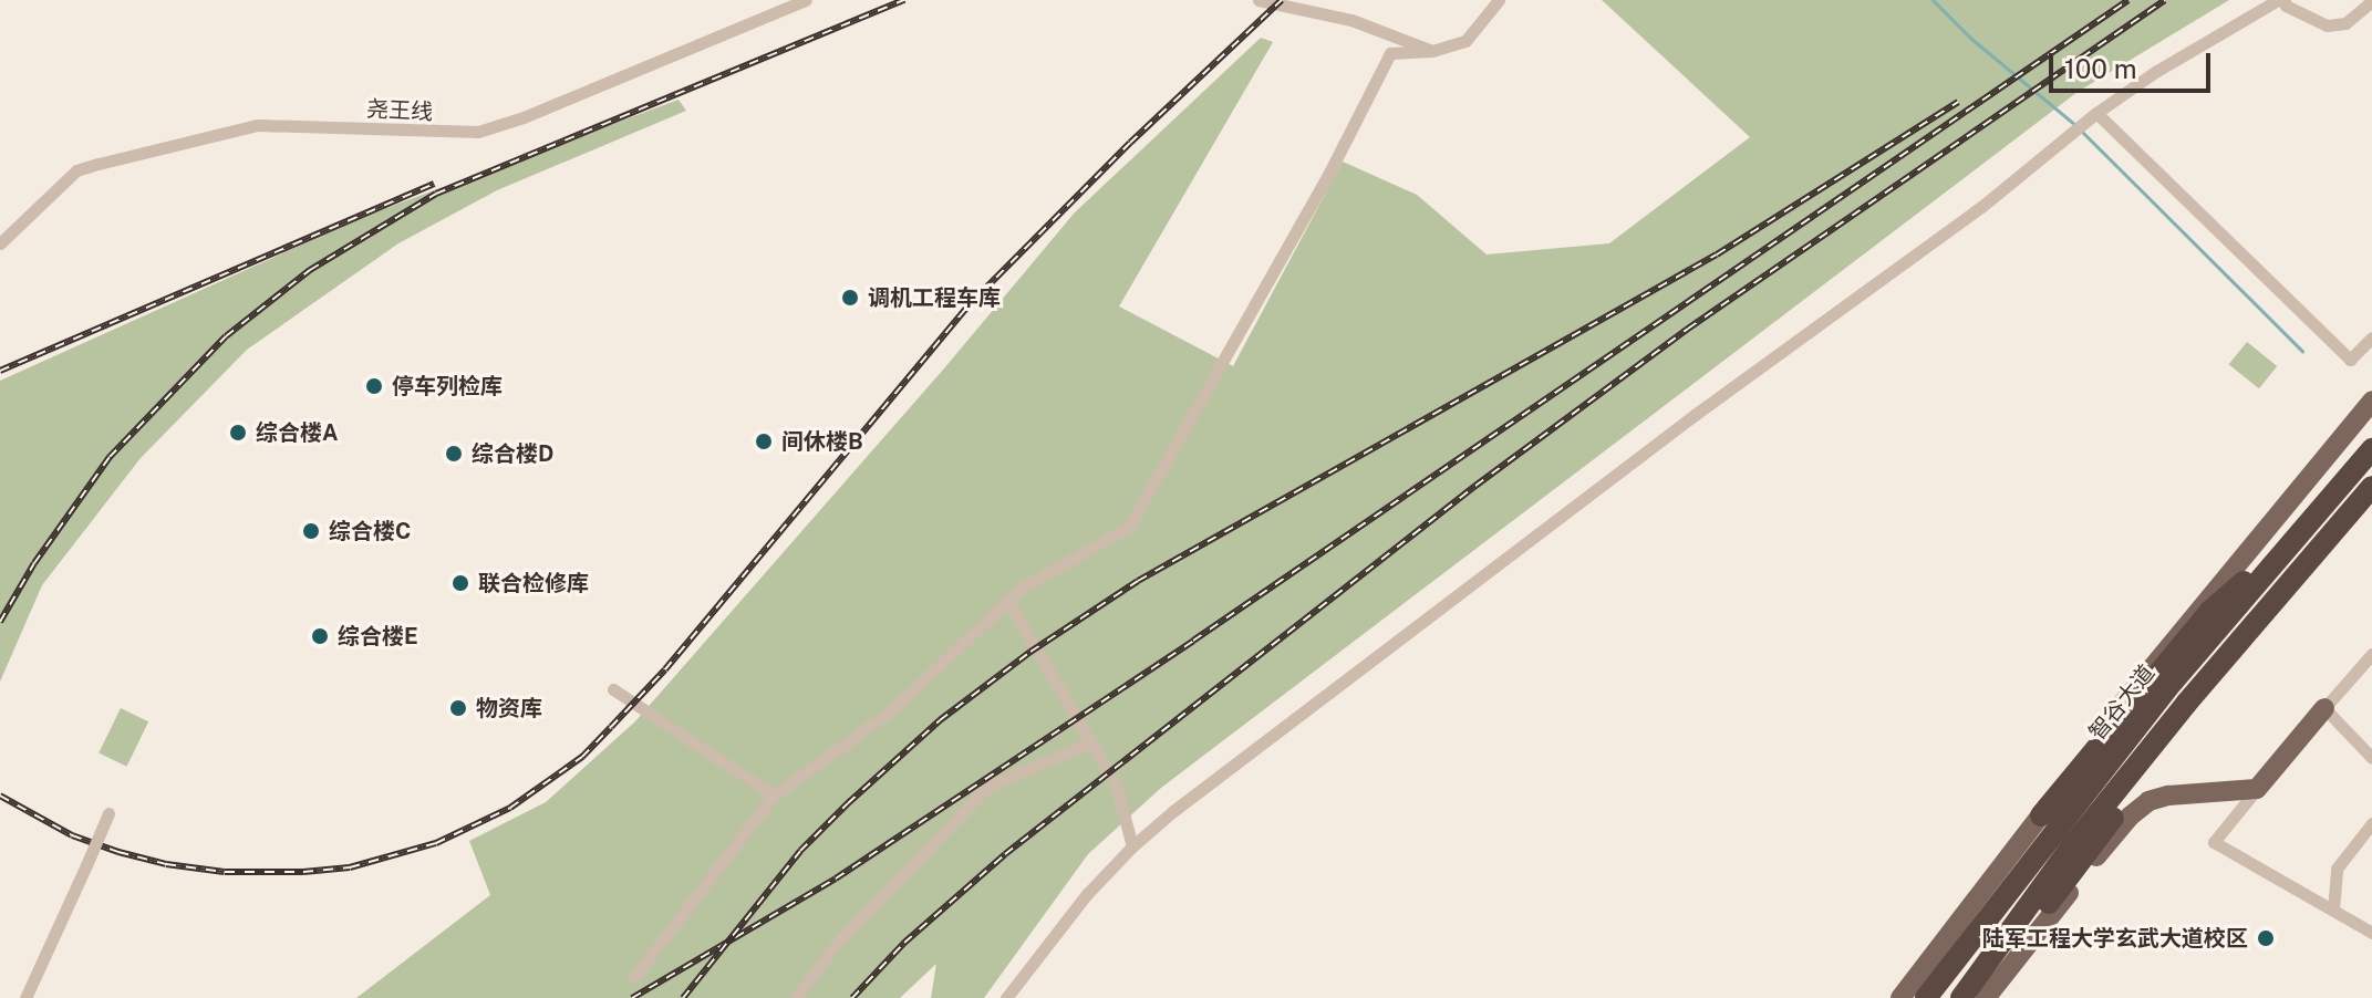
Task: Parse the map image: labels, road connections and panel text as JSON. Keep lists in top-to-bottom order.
{
  "streets": {
    "highway": ["智谷大道"],
    "street": ["尧王线"]
  },
  "places": [
    "调机工程车库",
    "停车列检库",
    "综合楼A",
    "间休楼B",
    "综合楼D",
    "综合楼C",
    "联合检修库",
    "综合楼E",
    "物资库",
    "陆军工程大学玄武大道校区"
  ],
  "scale_bar": "100 m"
}
